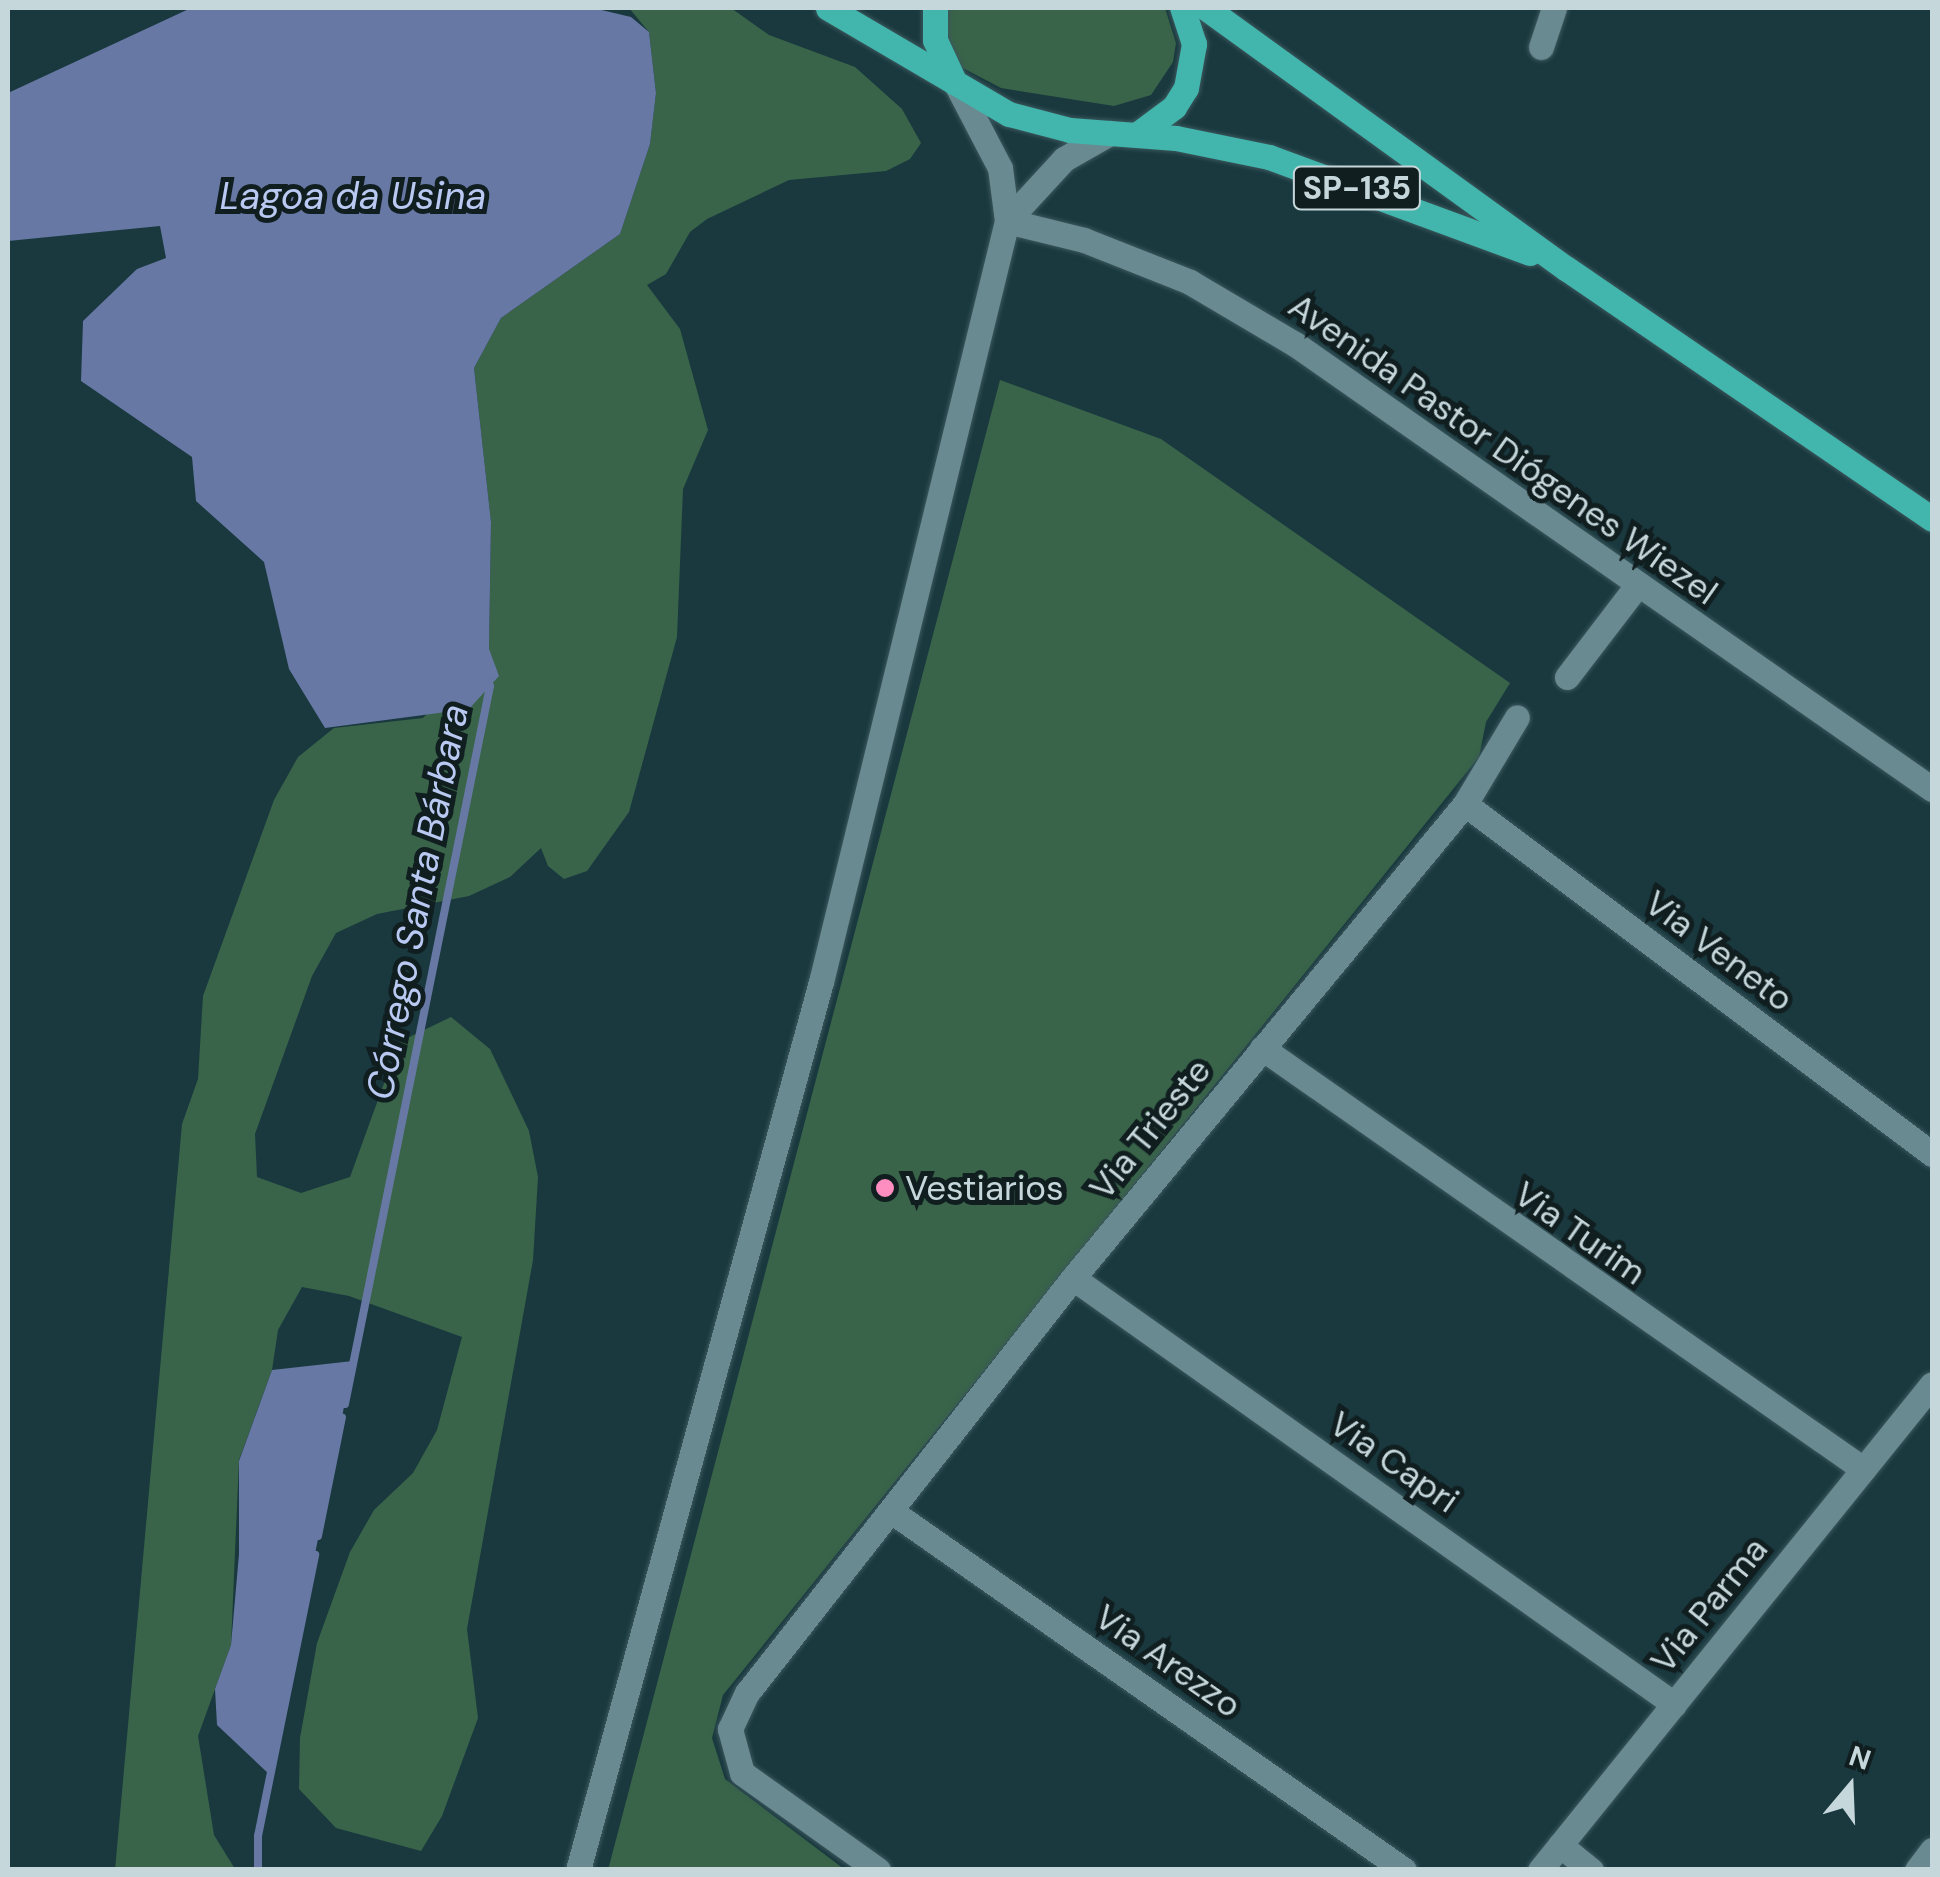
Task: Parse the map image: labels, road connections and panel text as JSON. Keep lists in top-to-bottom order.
{
  "streets": {
    "main road": ["SP-135"],
    "street": [
      "Avenida Pastor Diógenes Wiezel",
      "Via Veneto",
      "Via Trieste",
      "Via Turim",
      "Via Capri",
      "Via Parma",
      "Via Arezzo"
    ]
  },
  "crossings": [
    ["Via Veneto", "Via Trieste"],
    ["Via Trieste", "Via Turim"],
    ["Via Trieste", "Via Capri"],
    ["Via Trieste", "Via Arezzo"],
    ["Via Turim", "Via Parma"],
    ["Via Capri", "Via Parma"]
  ],
  "water": ["Lagoa da Usina", "Córrego Santa Bárbara"],
  "places": ["Vestiarios"],
  "north": "top"
}
